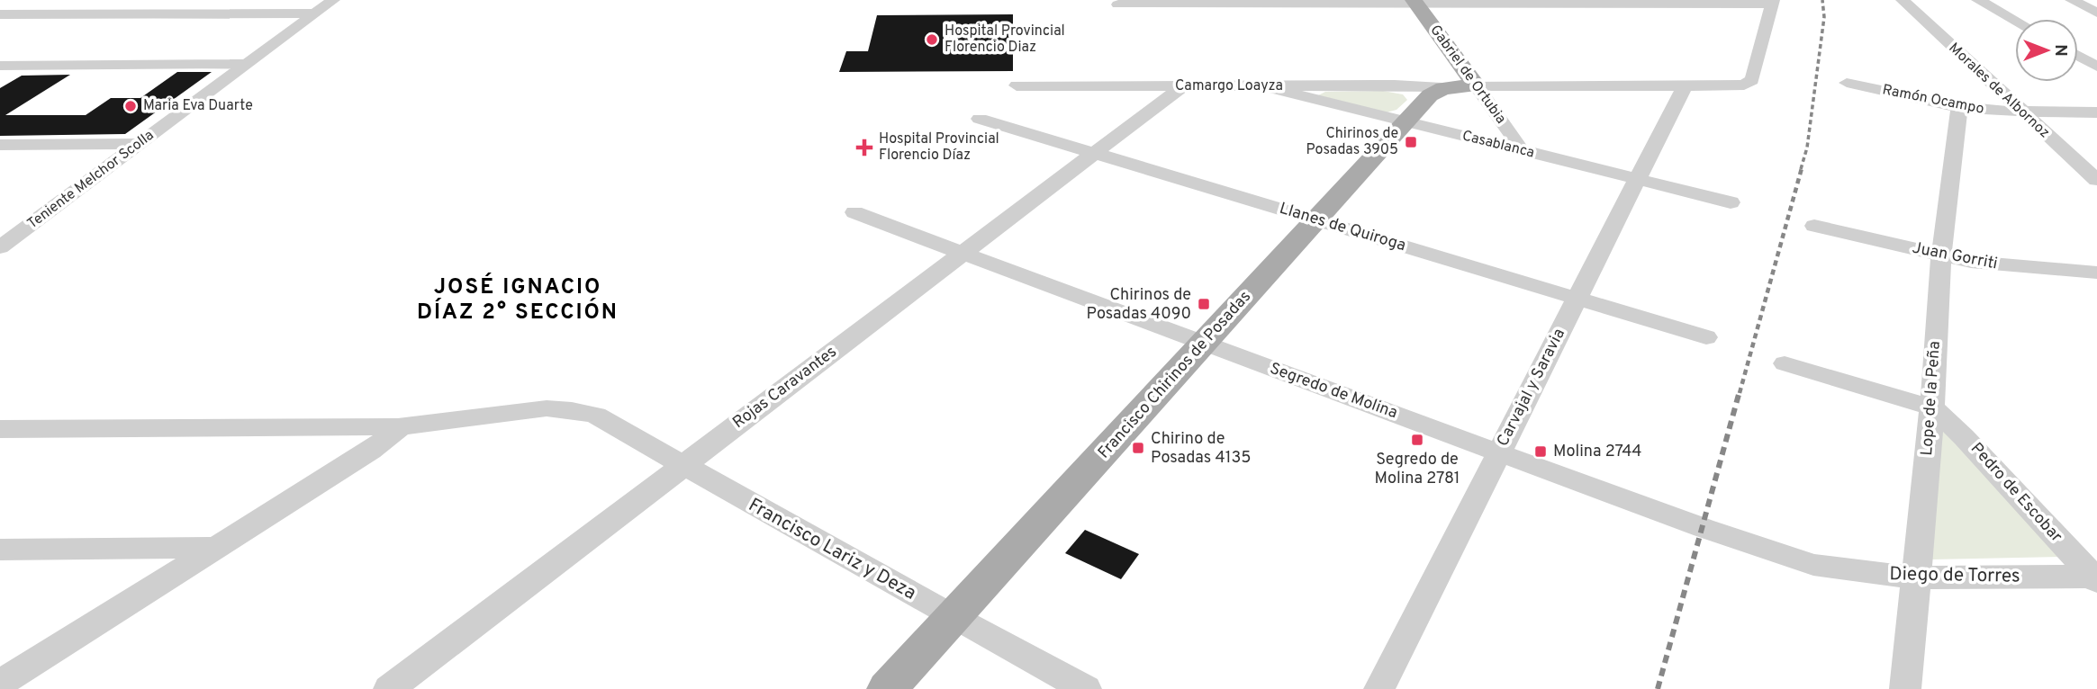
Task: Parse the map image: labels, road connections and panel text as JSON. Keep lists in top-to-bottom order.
{
  "streets": {
    "main road": ["Gabriel de Ortubia", "Francisco Chirinos de Posadas"],
    "street": [
      "Camargo Loayza",
      "Morales de Albornoz",
      "Ramón Ocampo",
      "Casablanca",
      "Teniente Melchor Scolla",
      "Llanes de Quiroga",
      "Juan Gorriti",
      "Rojas Caravantes",
      "Carvajal y Saravia",
      "Segredo de Molina",
      "Lope de la Peña",
      "Pedro de Escobar",
      "Francisco Lariz y Deza",
      "Diego de Torres"
    ]
  },
  "crossings": [
    ["Gabriel de Ortubia", "Casablanca"],
    ["Camargo Loayza", "Casablanca"],
    ["Camargo Loayza", "Francisco Chirinos de Posadas"],
    ["Camargo Loayza", "Rojas Caravantes"],
    ["Morales de Albornoz", "Ramón Ocampo"],
    ["Ramón Ocampo", "Lope de la Peña"],
    ["Casablanca", "Francisco Chirinos de Posadas"],
    ["Casablanca", "Carvajal y Saravia"],
    ["Llanes de Quiroga", "Francisco Chirinos de Posadas"],
    ["Llanes de Quiroga", "Rojas Caravantes"],
    ["Llanes de Quiroga", "Carvajal y Saravia"],
    ["Juan Gorriti", "Lope de la Peña"],
    ["Francisco Chirinos de Posadas", "Segredo de Molina"],
    ["Francisco Chirinos de Posadas", "Francisco Lariz y Deza"],
    ["Rojas Caravantes", "Segredo de Molina"],
    ["Rojas Caravantes", "Francisco Lariz y Deza"],
    ["Carvajal y Saravia", "Segredo de Molina"],
    ["Segredo de Molina", "Diego de Torres"],
    ["Lope de la Peña", "Pedro de Escobar"],
    ["Lope de la Peña", "Diego de Torres"],
    ["Pedro de Escobar", "Diego de Torres"]
  ],
  "districts": ["JOSÉ IGNACIO DÍAZ 2° SECCIÓN"],
  "places": {
    "other": ["Hospital Provincial Florencio Diaz", "Maria Eva Duarte"],
    "transit": [
      "Chirinos de Posadas 3905",
      "Chirinos de Posadas 4090",
      "Segredo de Molina 2781",
      "Chirino de Posadas 4135",
      "Molina 2744"
    ],
    "health": ["Hospital Provincial Florencio Díaz"]
  },
  "north": "right"
}
